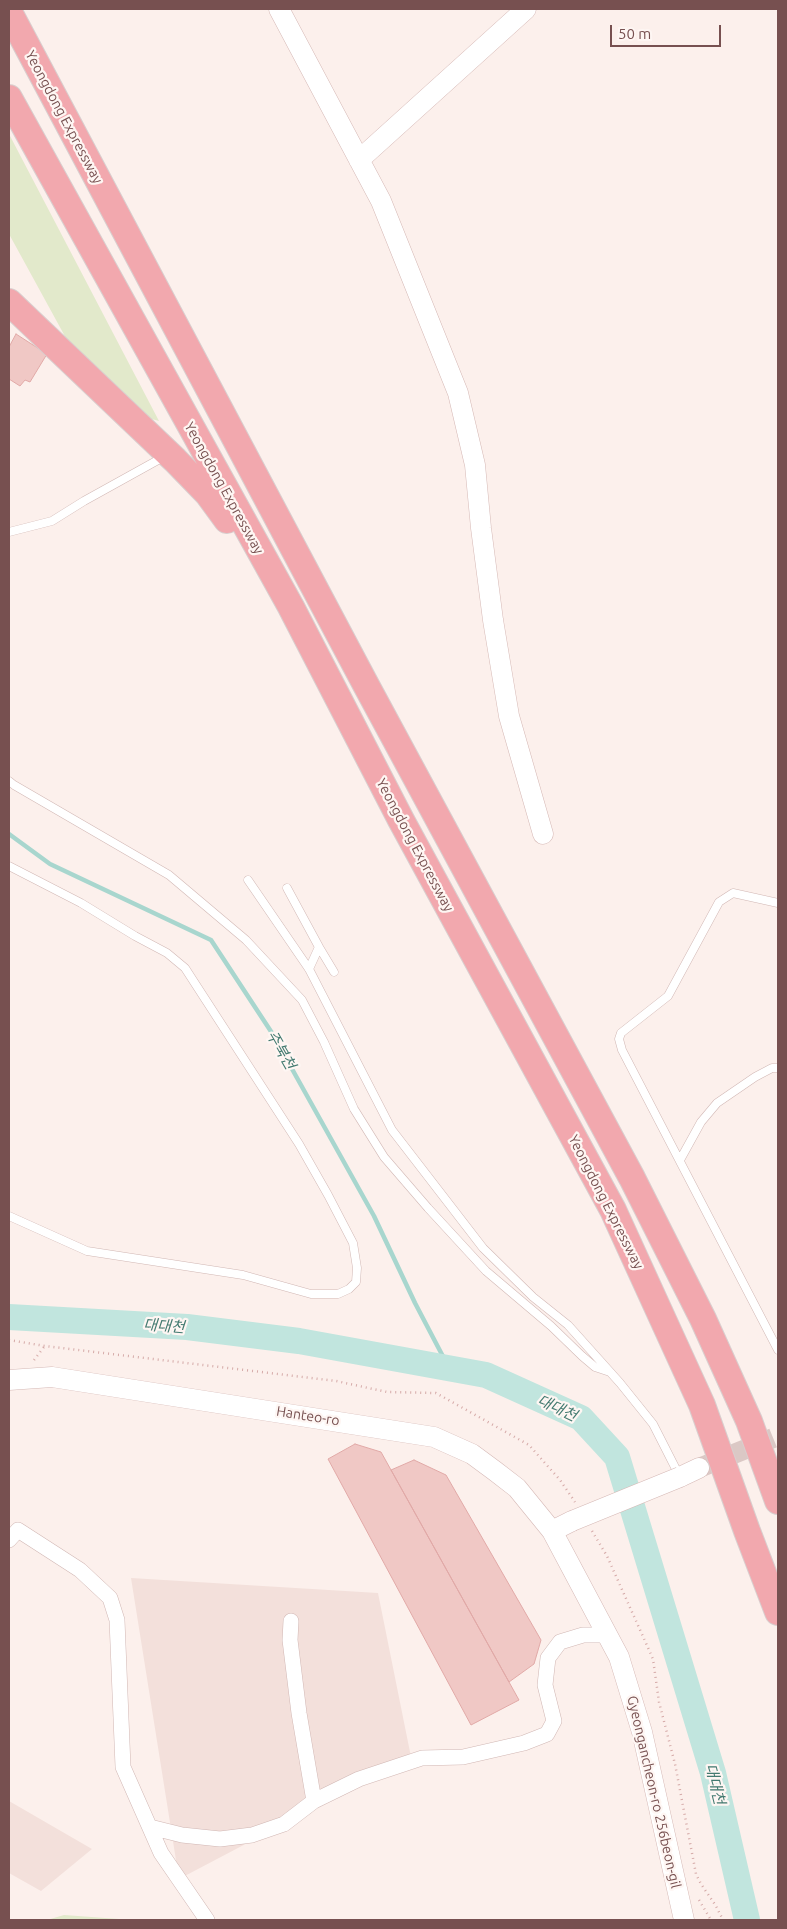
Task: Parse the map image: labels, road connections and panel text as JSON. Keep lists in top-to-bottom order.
{
  "streets": {
    "highway": ["Yeongdong Expressway"],
    "street": ["Hanteo-ro", "Gyeongancheon-ro 256beon-gil"]
  },
  "crossings": [
    ["Hanteo-ro", "Gyeongancheon-ro 256beon-gil"]
  ],
  "water": ["주북천", "대대천"],
  "scale_bar": "50 m"
}
